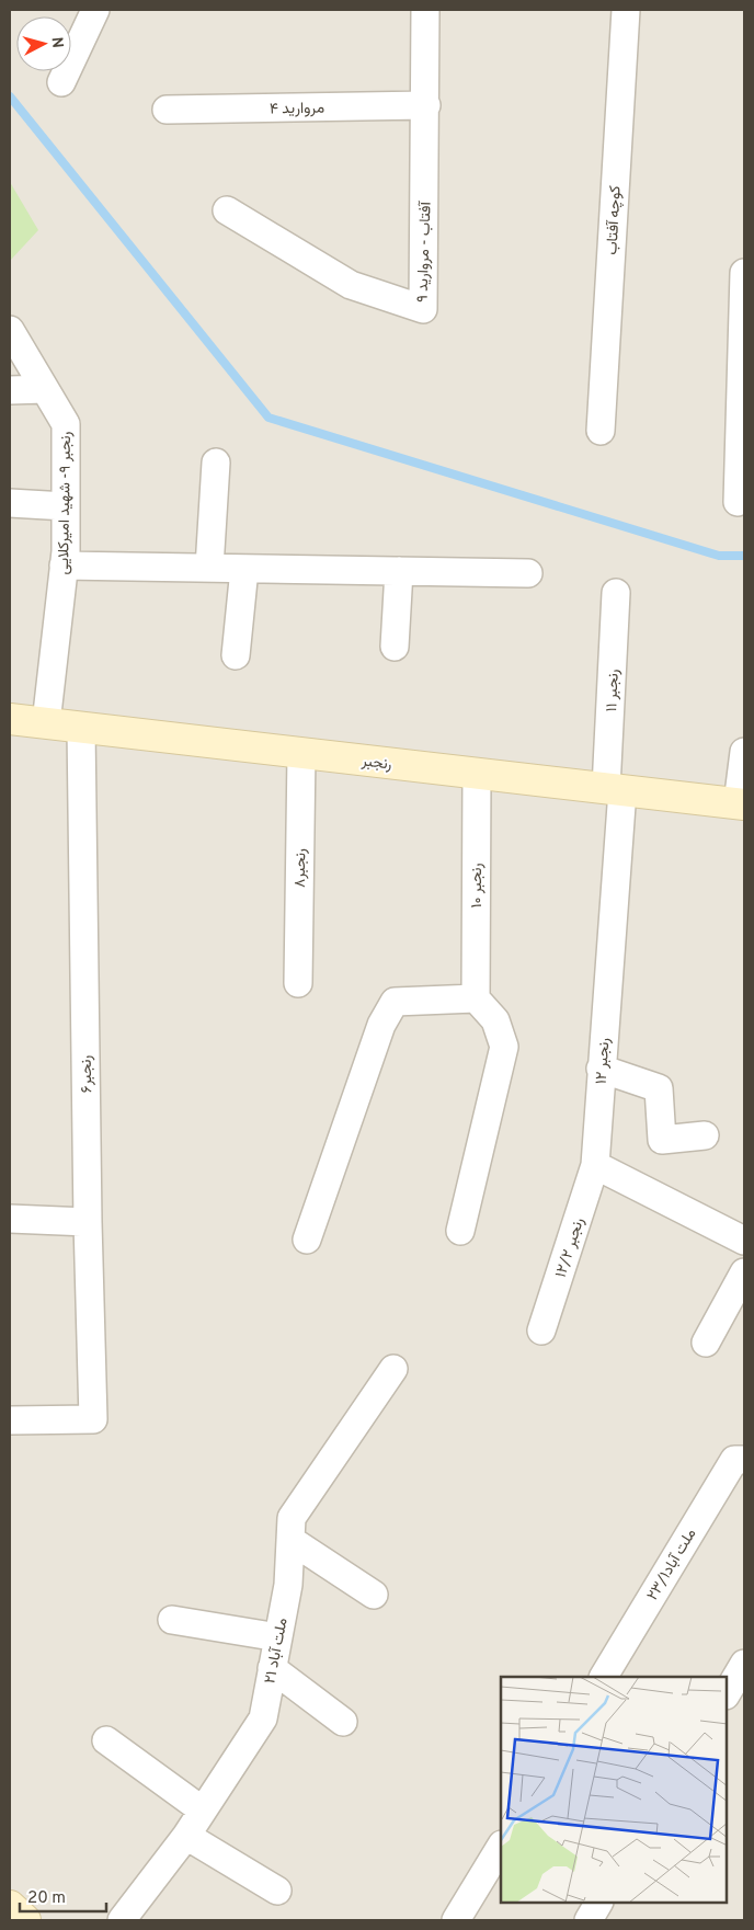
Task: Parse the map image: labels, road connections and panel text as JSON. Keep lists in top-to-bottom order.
{
  "streets": {
    "street": [
      "مروارید ۴",
      "کوچه آفتاب",
      "آفتاب - مروارید ۹",
      "رنجبر ۹- شهید امیرکلایی",
      "رنجبر ۱۱",
      "رنجبر",
      "رنجبر۸",
      "رنجبر ۱۰",
      "رنجبر ۱۲",
      "رنجبر۶",
      "رنجبر ۱۲/۲",
      "ملت آباد۲۳/۱",
      "ملت آباد ۲۱"
    ]
  },
  "crossings": [
    ["مروارید ۴", "آفتاب - مروارید ۹"],
    ["رنجبر ۹- شهید امیرکلایی", "رنجبر"],
    ["رنجبر ۱۱", "رنجبر"],
    ["رنجبر ۱۱", "رنجبر ۱۲"],
    ["رنجبر", "رنجبر۸"],
    ["رنجبر", "رنجبر ۱۰"],
    ["رنجبر", "رنجبر ۱۲"],
    ["رنجبر", "رنجبر۶"],
    ["رنجبر ۱۲", "رنجبر ۱۲/۲"]
  ],
  "scale_bar": "20 m",
  "north": "right"
}
